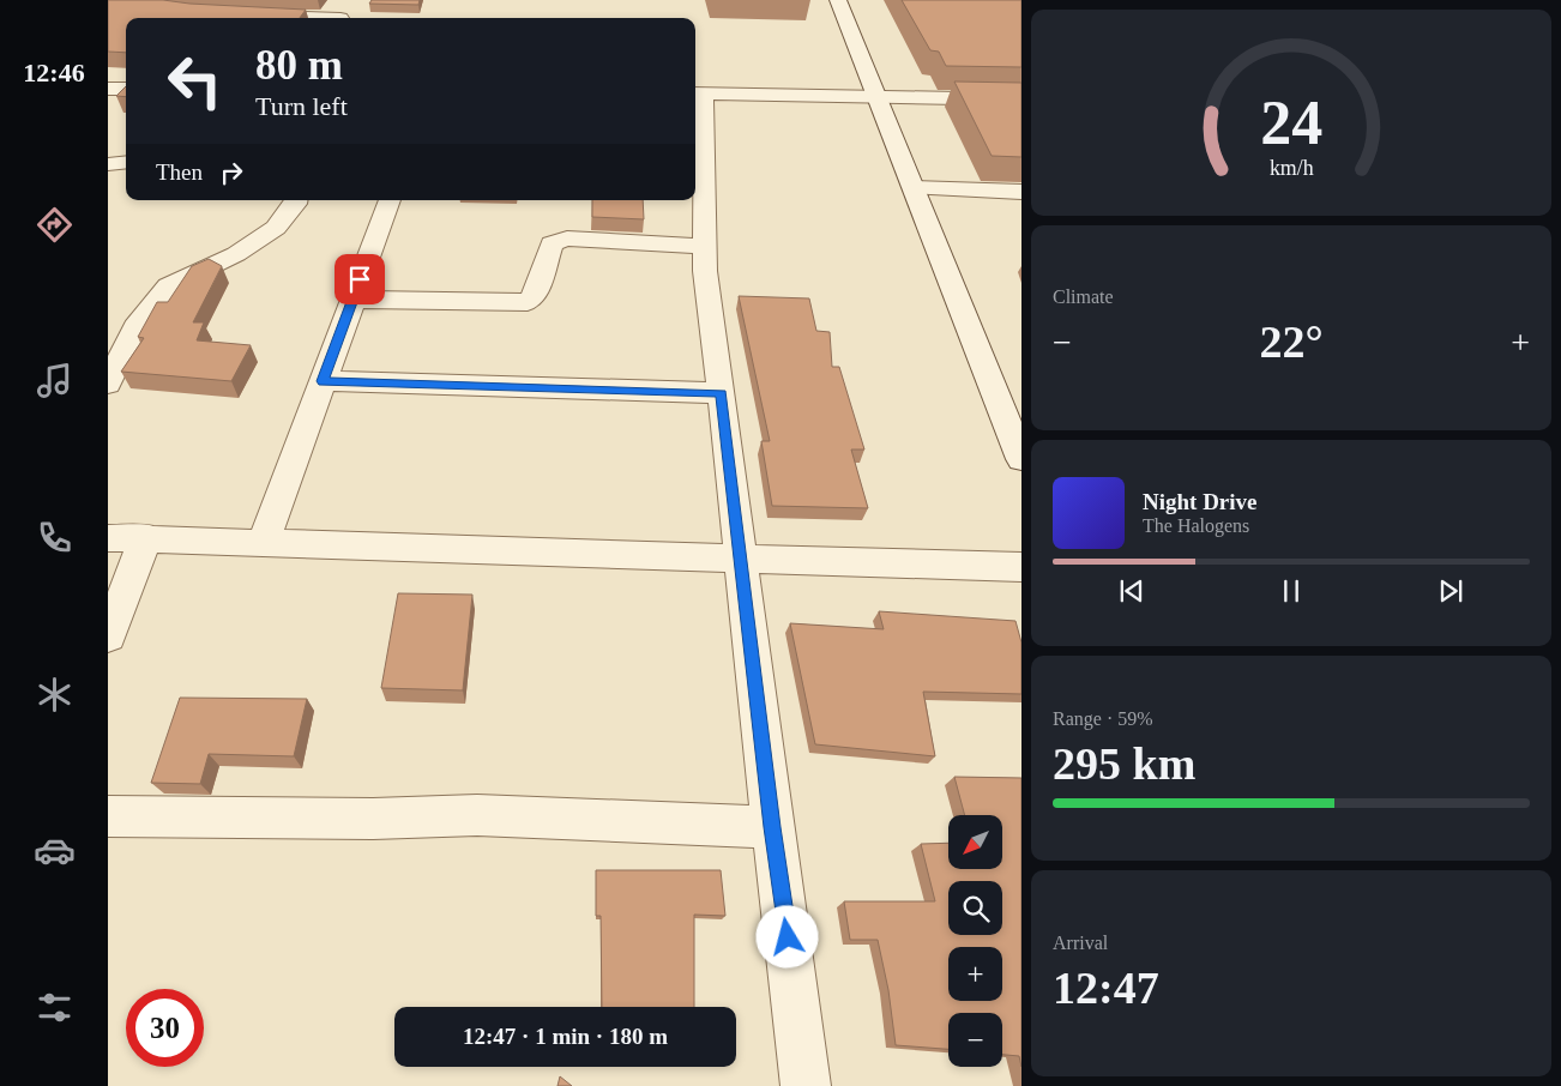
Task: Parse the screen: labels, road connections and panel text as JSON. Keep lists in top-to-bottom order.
{
  "north": "bottom left",
  "page": {
    "tabs": "12:46",
    "turn": ["80 m", "Turn left"],
    "then": "Then",
    "tile": [
      "Climate",
      ["Range · 59%", "295 km"],
      ["Arrival", "12:47"]
    ],
    "heat": ["−", "22°", "+"],
    "song": ["Night Drive", "The Halogens"],
    "map_buttons": ["+", "−"],
    "limit": "30",
    "trip": "12:47 · 1 min · 180 m",
    "gauge": ["24", "km/h"]
  }
}
